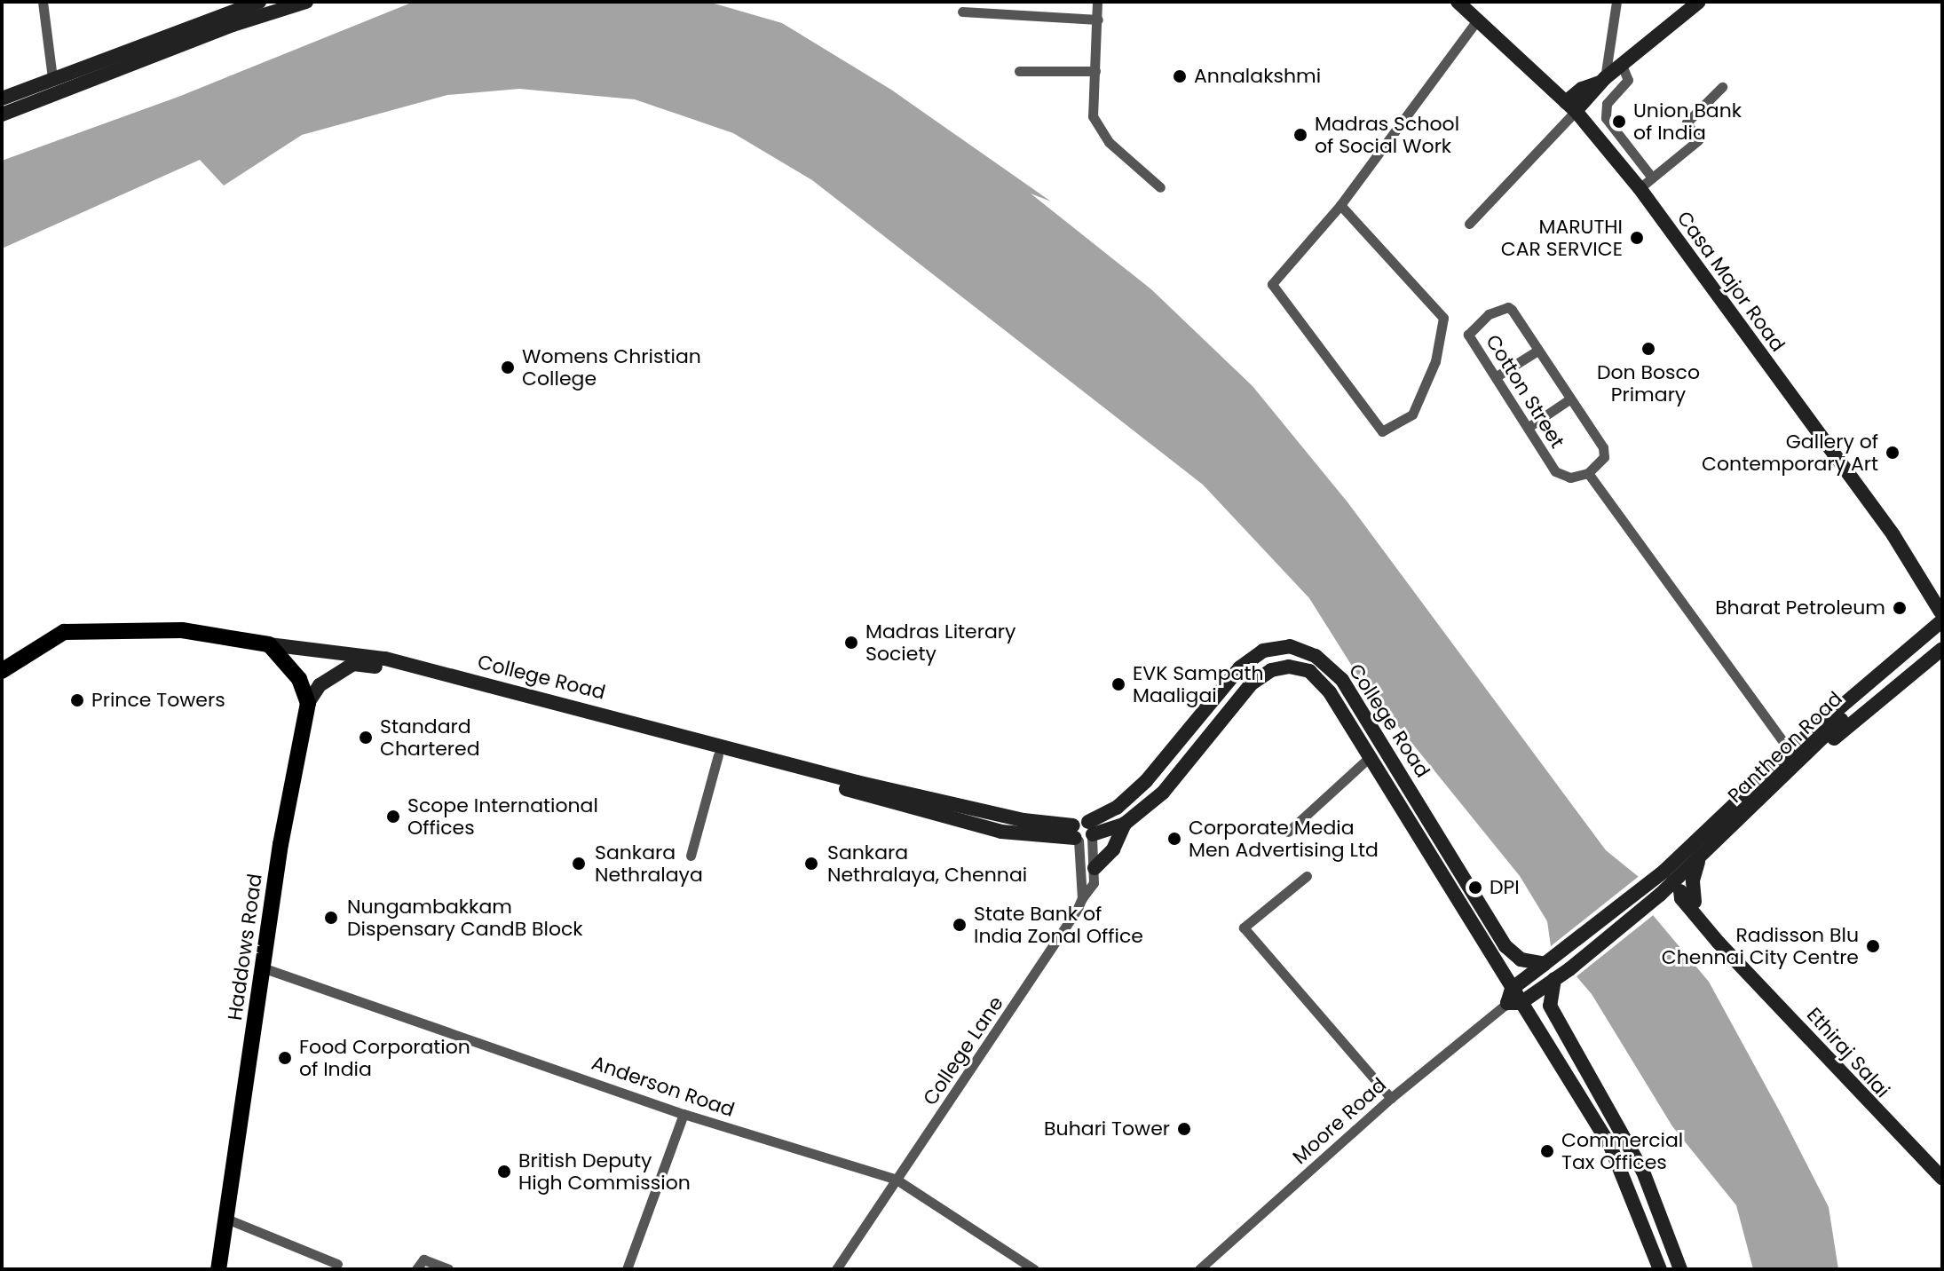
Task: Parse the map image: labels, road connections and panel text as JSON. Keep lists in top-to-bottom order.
{
  "streets": {
    "main road": [
      "Casa Major Road",
      "College Road",
      "Pantheon Road",
      "Haddows Road",
      "Ethiraj Salai"
    ],
    "street": [
      "Cotton Street",
      "College Lane",
      "Anderson Road",
      "Moore Road"
    ]
  },
  "crossings": [
    ["College Road", "Haddows Road"],
    ["College Road", "Moore Road"],
    ["Pantheon Road", "Ethiraj Salai"],
    ["Haddows Road", "Anderson Road"],
    ["College Lane", "Anderson Road"]
  ],
  "places": [
    "Annalakshmi",
    "Union Bank of India",
    "Madras School of Social Work",
    "MARUTHI CAR SERVICE",
    "Don Bosco Primary",
    "Womens Christian College",
    "Gallery of Contemporary Art",
    "Bharat Petroleum",
    "Madras Literary Society",
    "EVK Sampath Maaligai",
    "Prince Towers",
    "Standard Chartered",
    "Scope International Offices",
    "Corporate Media Men Advertising Ltd",
    "Sankara Nethralaya",
    "Sankara Nethralaya, Chennai",
    "DPI",
    "Nungambakkam Dispensary CandB Block",
    "State Bank of India Zonal Office",
    "Radisson Blu Chennai City Centre",
    "Food Corporation of India",
    "Buhari Tower",
    "Commercial Tax Offices",
    "British Deputy High Commission"
  ]
}
